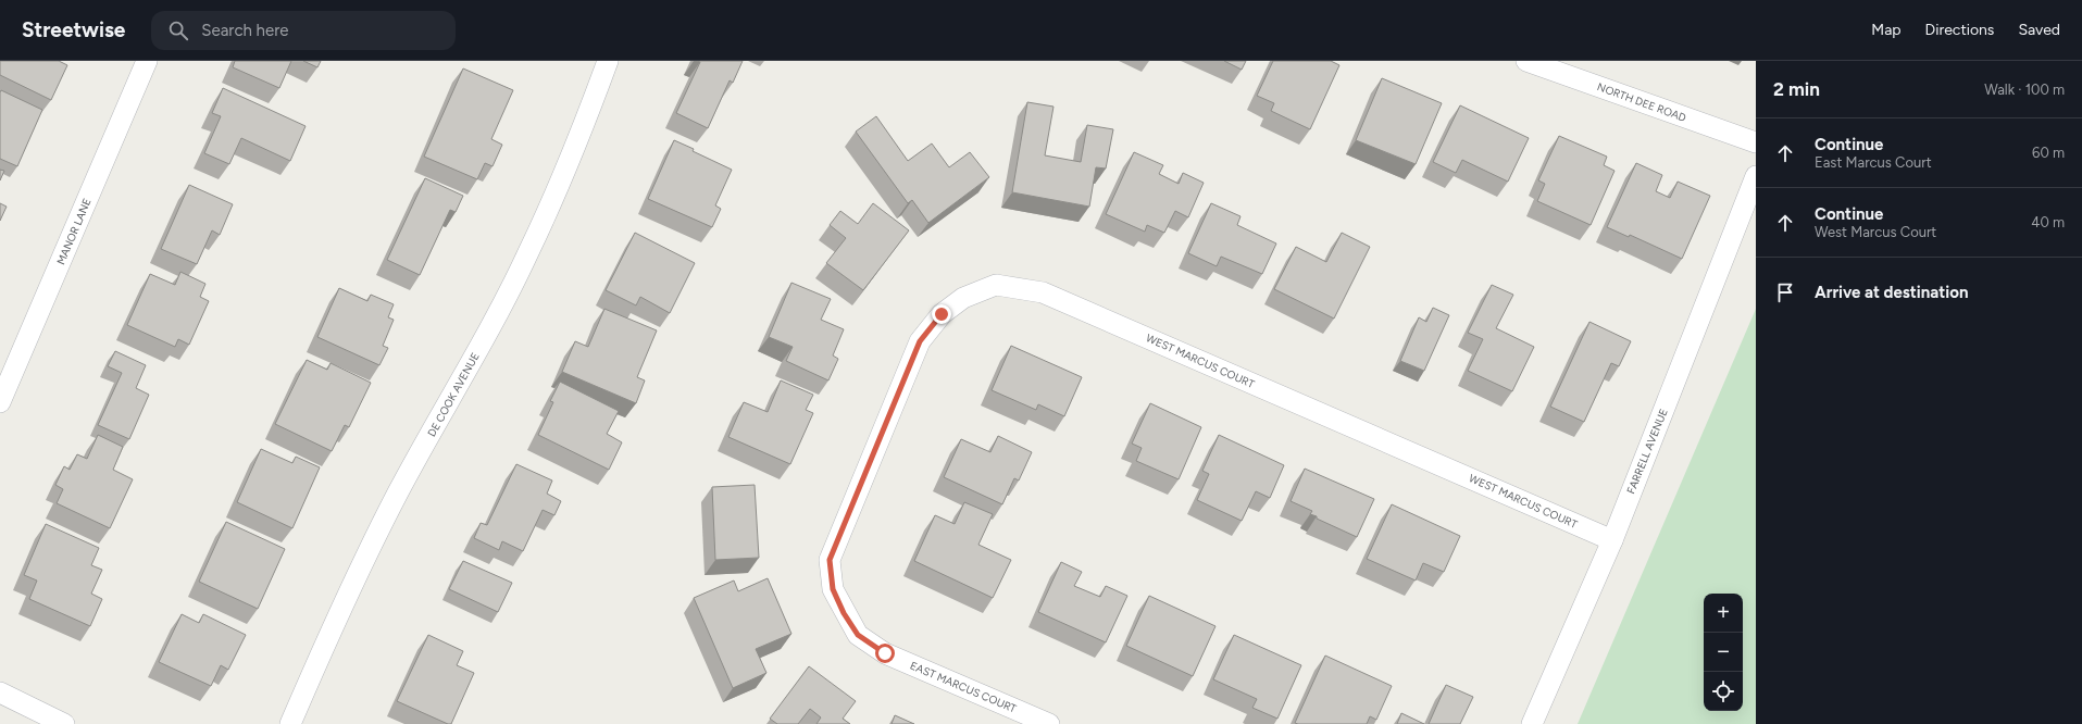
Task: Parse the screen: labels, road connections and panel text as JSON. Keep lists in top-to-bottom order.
{
  "streets": {
    "street": [
      "NORTH DEE ROAD",
      "MANOR LANE",
      "WEST MARCUS COURT",
      "DE COOK AVENUE",
      "FARRELL AVENUE",
      "EAST MARCUS COURT"
    ]
  },
  "crossings": [
    ["WEST MARCUS COURT", "FARRELL AVENUE"],
    ["WEST MARCUS COURT", "EAST MARCUS COURT"]
  ],
  "page": {
    "header": "Streetwise",
    "search": "Search here",
    "nav": ["Map", "Directions", "Saved"],
    "heading": ["2 min", "Walk · 100 m"],
    "list": [
      ["Continue", "East Marcus Court", "60 m"],
      ["Continue", "West Marcus Court", "40 m"],
      "Arrive at destination"
    ],
    "map_buttons": ["+", "−"]
  }
}
